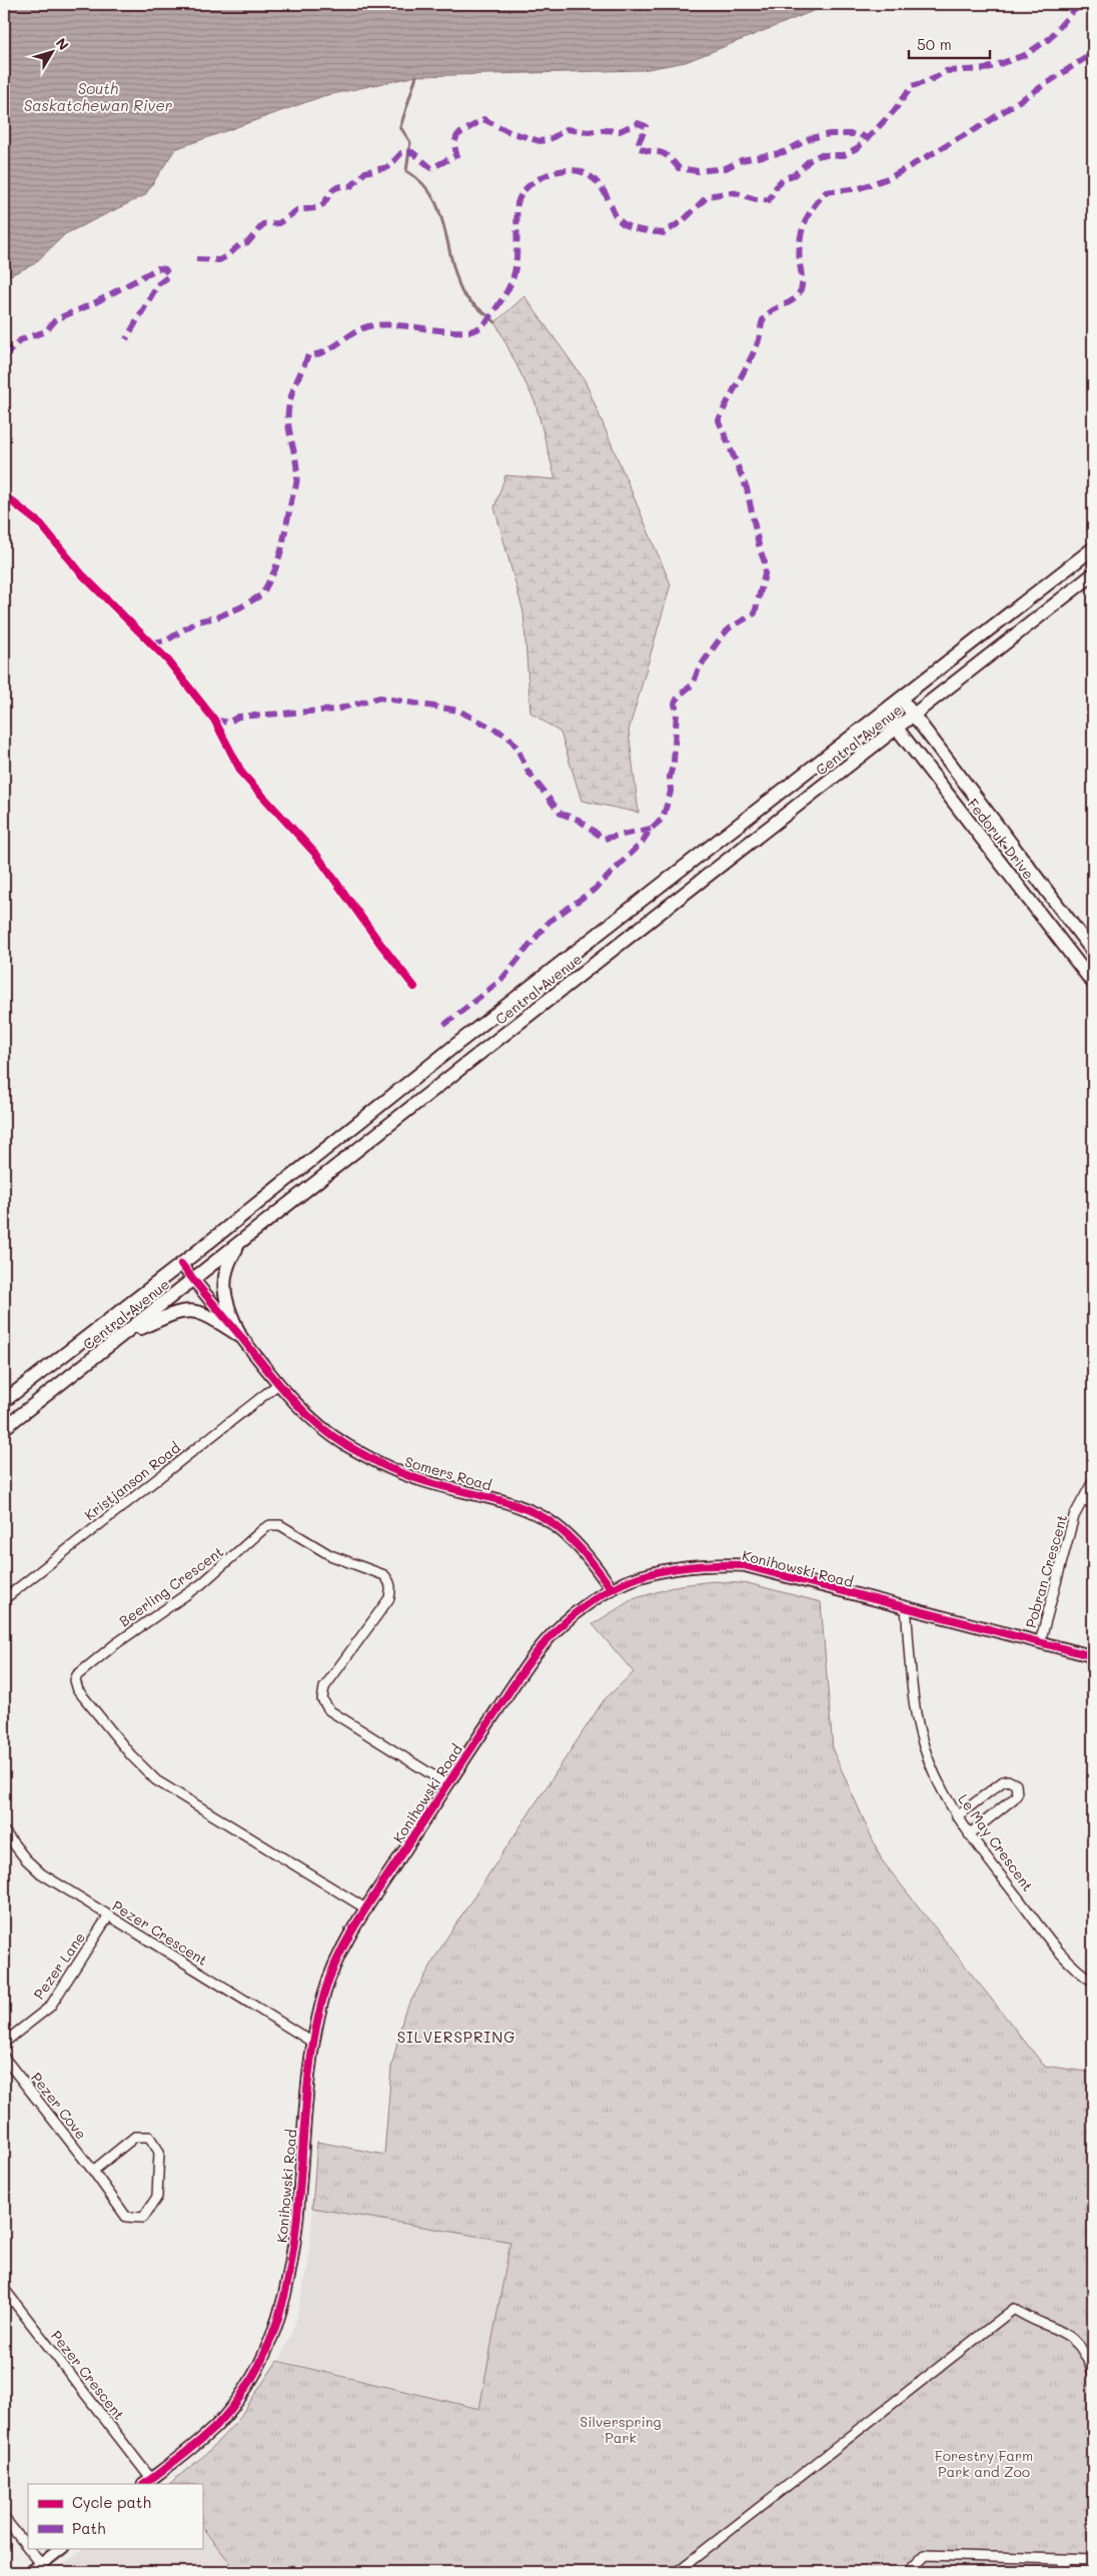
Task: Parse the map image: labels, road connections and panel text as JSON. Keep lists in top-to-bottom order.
{
  "streets": {
    "main road": ["Central Avenue", "Fedoruk Drive"],
    "street": [
      "Somers Road",
      "Kristjanson Road",
      "Konihowski Road",
      "Pobran Crescent",
      "Beerling Crescent",
      "Le May Crescent",
      "Pezer Crescent",
      "Pezer Lane",
      "Pezer Cove"
    ]
  },
  "crossings": [
    ["Central Avenue", "Fedoruk Drive"],
    ["Central Avenue", "Somers Road"],
    ["Somers Road", "Kristjanson Road"],
    ["Somers Road", "Konihowski Road"],
    ["Konihowski Road", "Pobran Crescent"],
    ["Konihowski Road", "Beerling Crescent"],
    ["Konihowski Road", "Le May Crescent"],
    ["Konihowski Road", "Pezer Crescent"],
    ["Pezer Crescent", "Pezer Lane"]
  ],
  "districts": ["SILVERSPRING"],
  "water": ["South Saskatchewan River"],
  "parks": ["Silverspring Park", "Forestry Farm Park and Zoo"],
  "legend": ["Cycle path", "Path"],
  "scale_bar": "50 m",
  "north": "top right"
}
